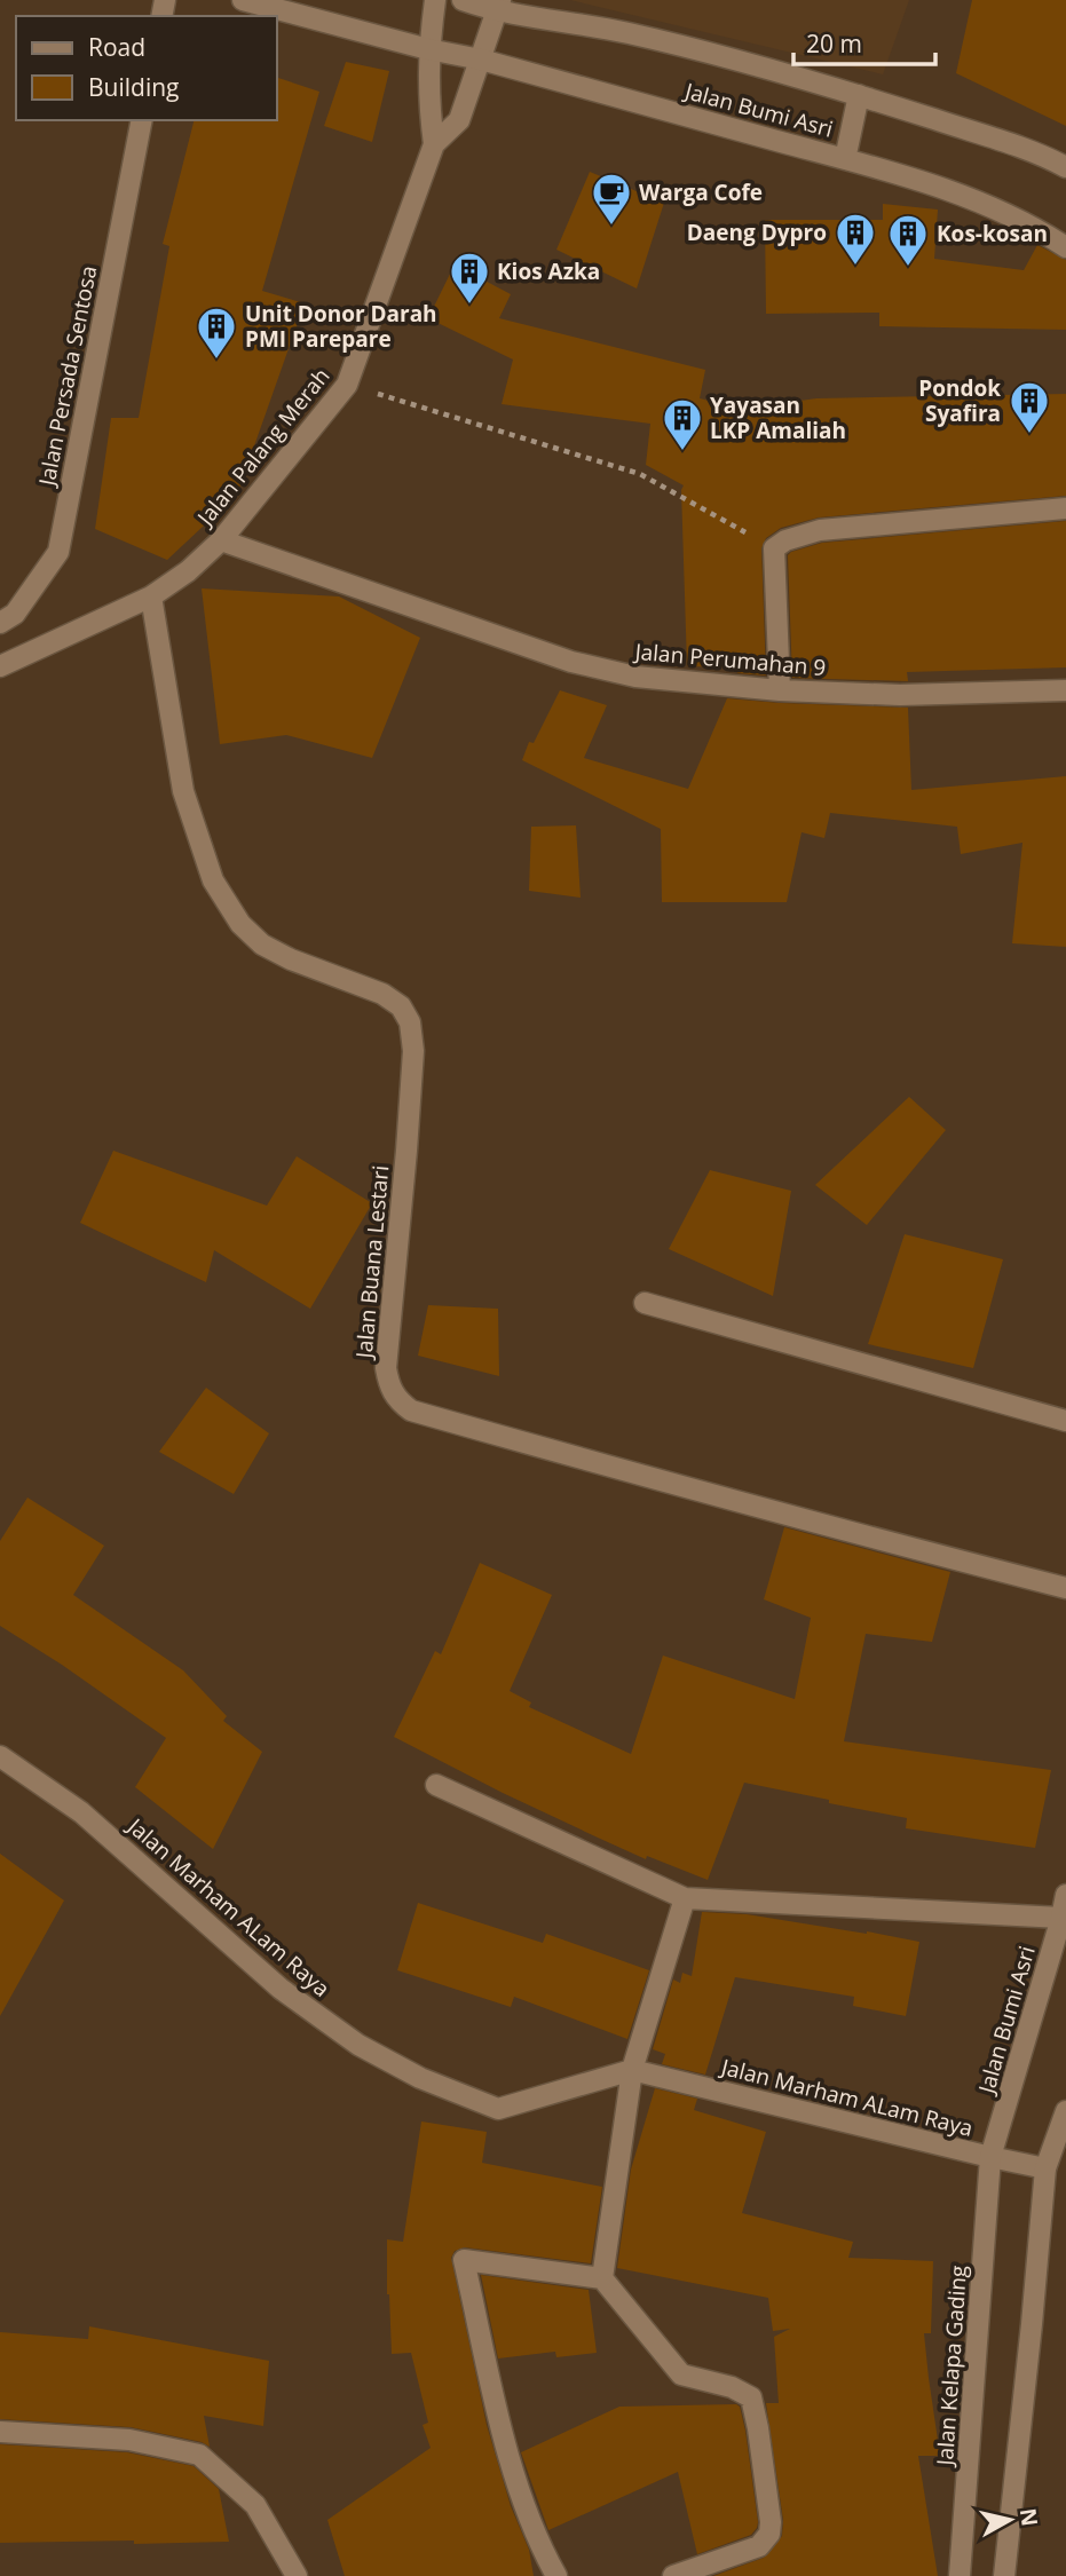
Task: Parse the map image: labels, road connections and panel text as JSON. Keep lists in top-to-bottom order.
{
  "streets": {
    "street": [
      "Jalan Bumi Asri",
      "Jalan Persada Sentosa",
      "Jalan Palang Merah",
      "Jalan Perumahan 9",
      "Jalan Buana Lestari",
      "Jalan Marham ALam Raya",
      "Jalan Kelapa Gading"
    ]
  },
  "crossings": [
    ["Jalan Bumi Asri", "Jalan Marham ALam Raya"],
    ["Jalan Bumi Asri", "Jalan Kelapa Gading"],
    ["Jalan Palang Merah", "Jalan Perumahan 9"],
    ["Jalan Palang Merah", "Jalan Buana Lestari"],
    ["Jalan Marham ALam Raya", "Jalan Kelapa Gading"]
  ],
  "places": {
    "cafe": ["Warga Cofe"],
    "building": [
      "Daeng Dypro",
      "Kos-kosan",
      "Kios Azka",
      "Unit Donor Darah PMI Parepare",
      "Pondok Syafira",
      "Yayasan LKP Amaliah"
    ]
  },
  "legend": ["Road", "Building"],
  "scale_bar": "20 m",
  "north": "right"
}
